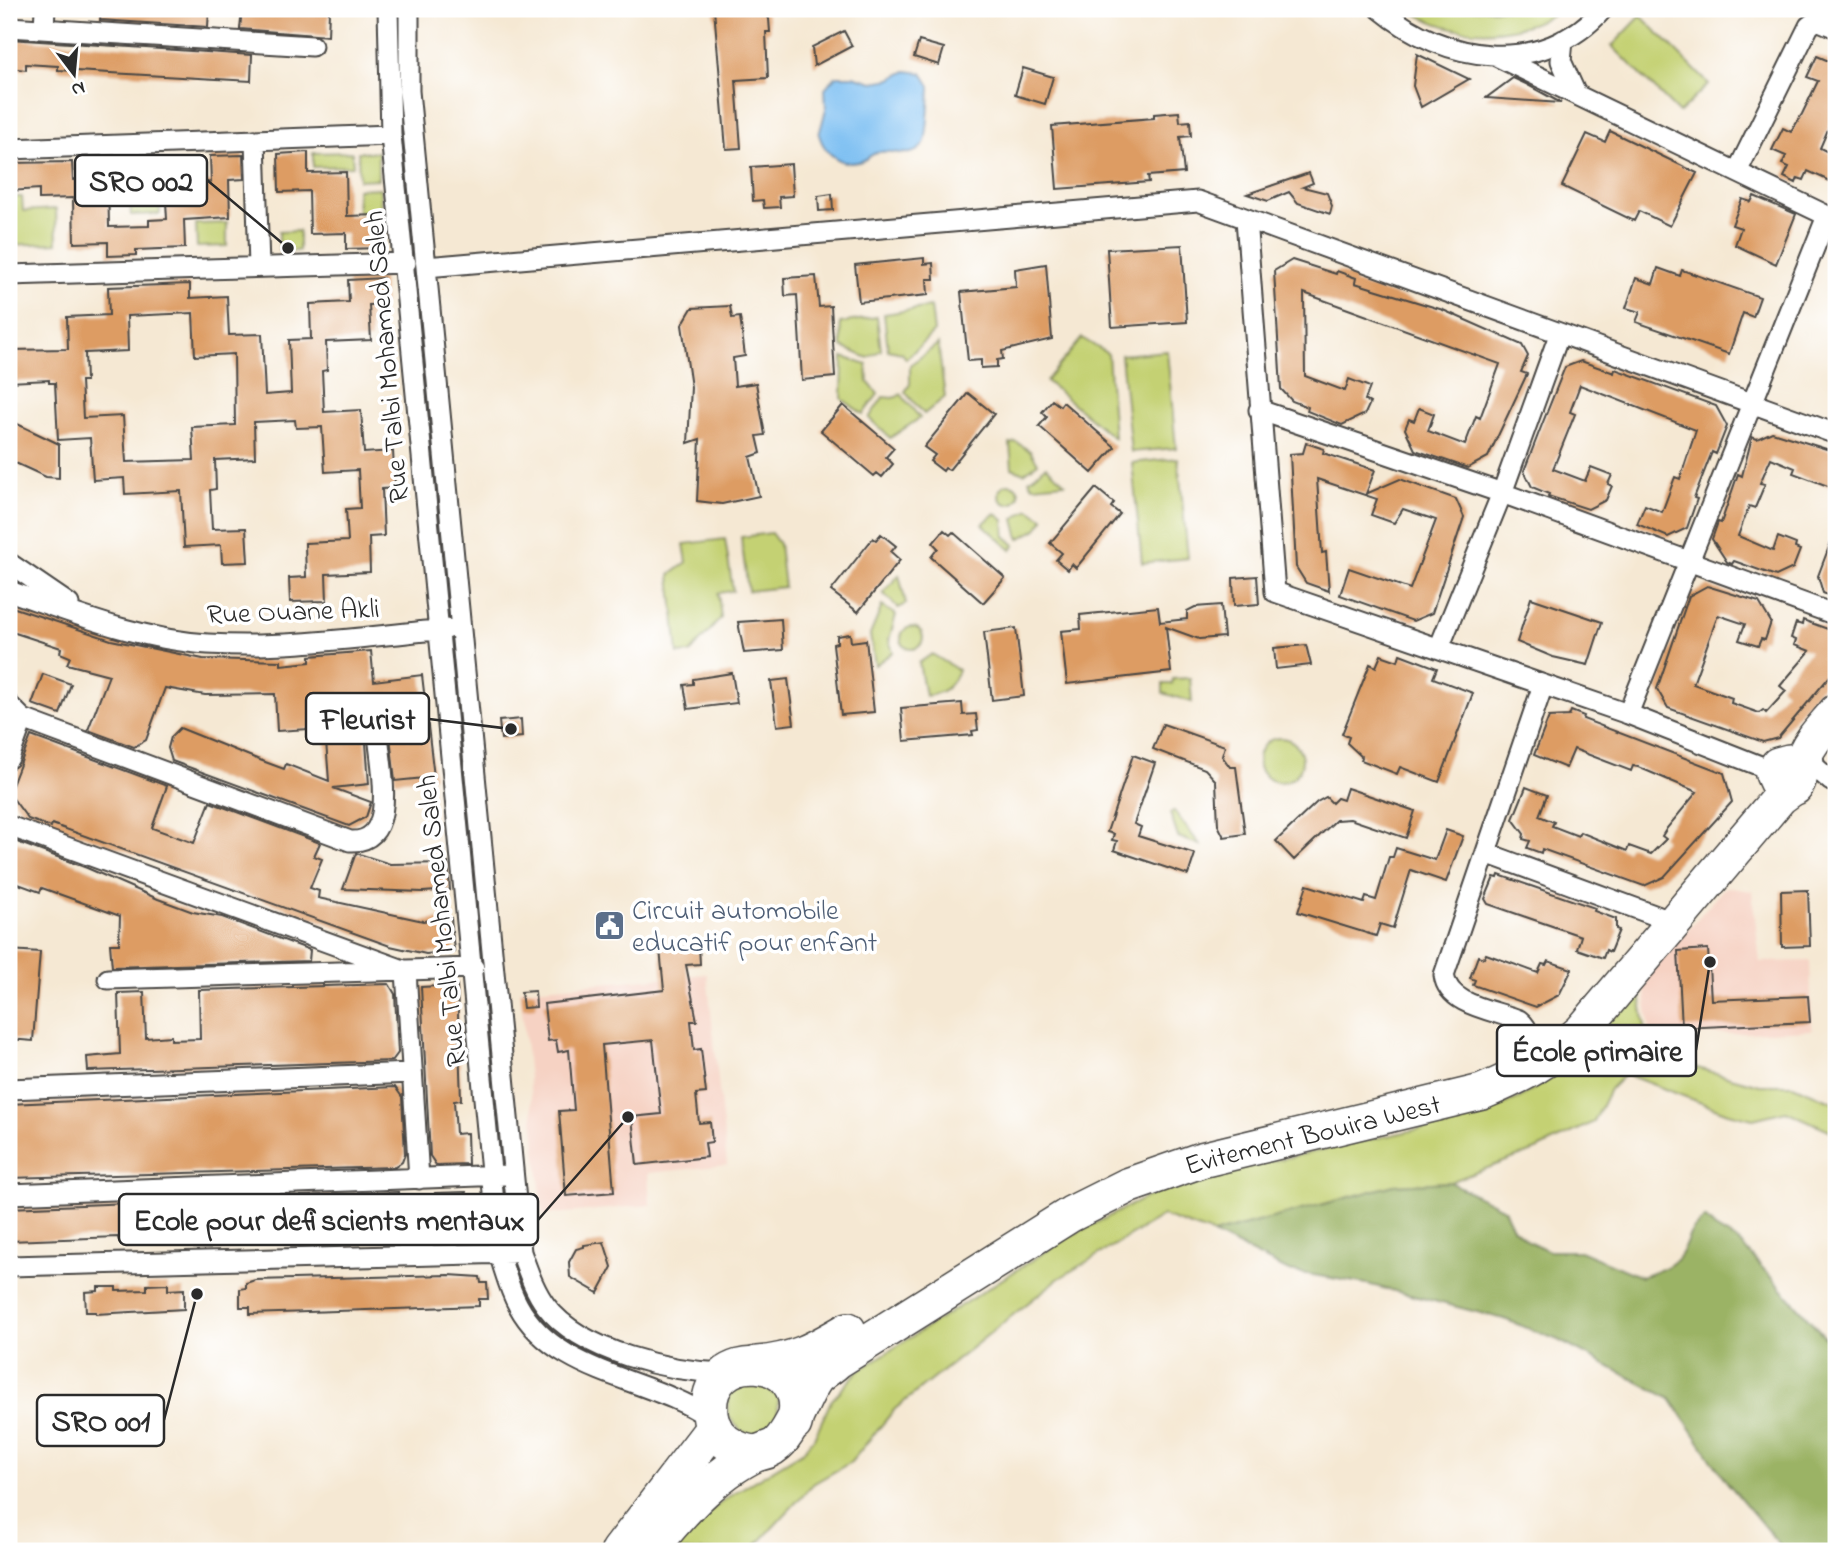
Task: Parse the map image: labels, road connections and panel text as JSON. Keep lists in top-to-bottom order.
{
  "streets": {
    "highway": ["Evitement Bouira West"],
    "street": ["Rue Talbi Mohamed Saleh", "Rue Ouane Akli"]
  },
  "crossings": [
    ["Rue Talbi Mohamed Saleh", "Rue Ouane Akli"],
    ["Rue Talbi Mohamed Saleh", "Evitement Bouira West"]
  ],
  "places": {
    "other": [
      "SRO 002",
      "Fleurist",
      "École primaire",
      "Ecole pour defiscients mentaux",
      "SRO 001"
    ],
    "public building": ["Circuit automobile educatif pour enfant"]
  },
  "north": "bottom"
}
